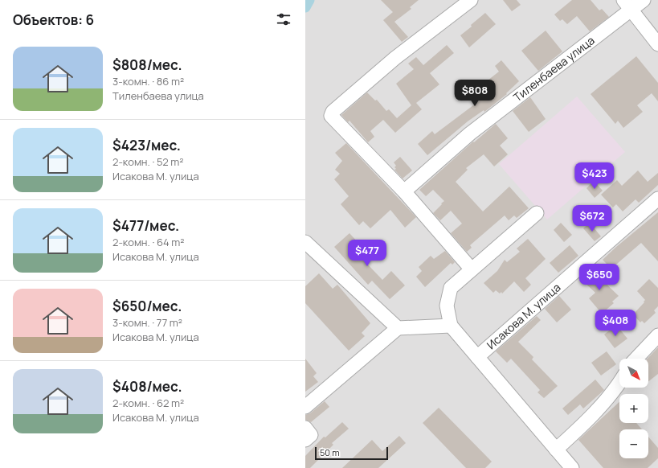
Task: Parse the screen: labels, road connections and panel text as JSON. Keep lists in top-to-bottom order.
{
  "streets": {
    "street": ["Тиленбаева улица", "Исакова М. улица"]
  },
  "scale_bar": "50 m",
  "north": "bottom right",
  "page": {
    "heading": "Объектов: 6",
    "list": [
      {
        "name": "$808/мес.",
        "note": "3-комн. · 86 m² · Тиленбаева улица"
      },
      {
        "name": "$423/мес.",
        "note": "2-комн. · 52 m² · Исакова М. улица"
      },
      {
        "name": "$477/мес.",
        "note": "2-комн. · 64 m² · Исакова М. улица"
      },
      {
        "name": "$650/мес.",
        "note": "3-комн. · 77 m² · Исакова М. улица"
      },
      {
        "name": "$408/мес.",
        "note": "2-комн. · 62 m² · Исакова М. улица"
      }
    ],
    "price": [
      "$808",
      "$423",
      "$672",
      "$477",
      "$650",
      "$408"
    ],
    "map_buttons": ["+", "−"],
    "scale": "50 m"
  }
}
